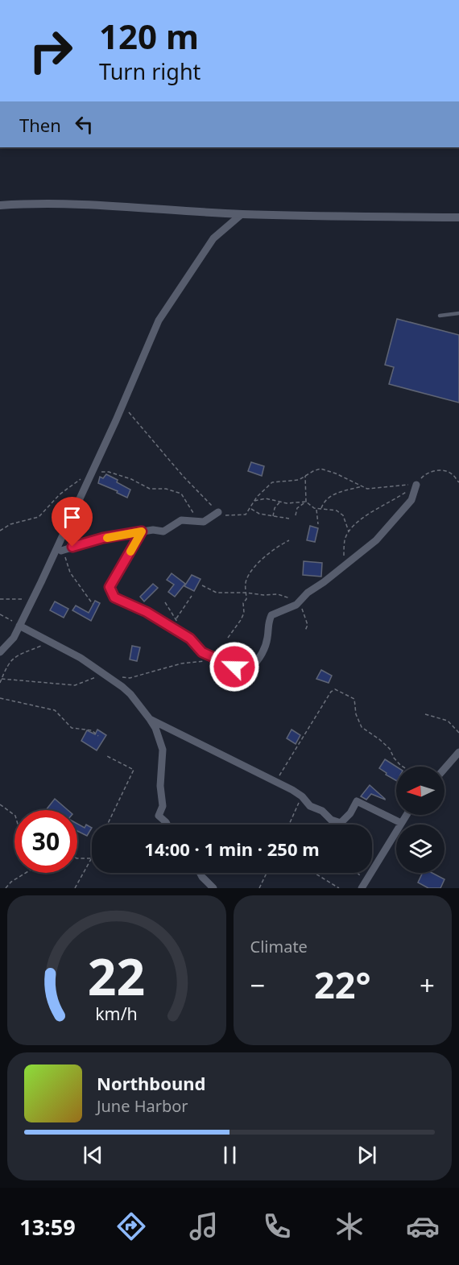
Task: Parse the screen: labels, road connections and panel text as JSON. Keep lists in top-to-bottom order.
{
  "north": "left",
  "page": {
    "turn": ["120 m", "Turn right"],
    "then": "Then",
    "limit": "30",
    "trip": "14:00 · 1 min · 250 m",
    "tile": "Climate",
    "heat": ["−", "22°", "+"],
    "song": ["Northbound", "June Harbor"],
    "tabs": "13:59",
    "gauge": ["22", "km/h"]
  }
}
